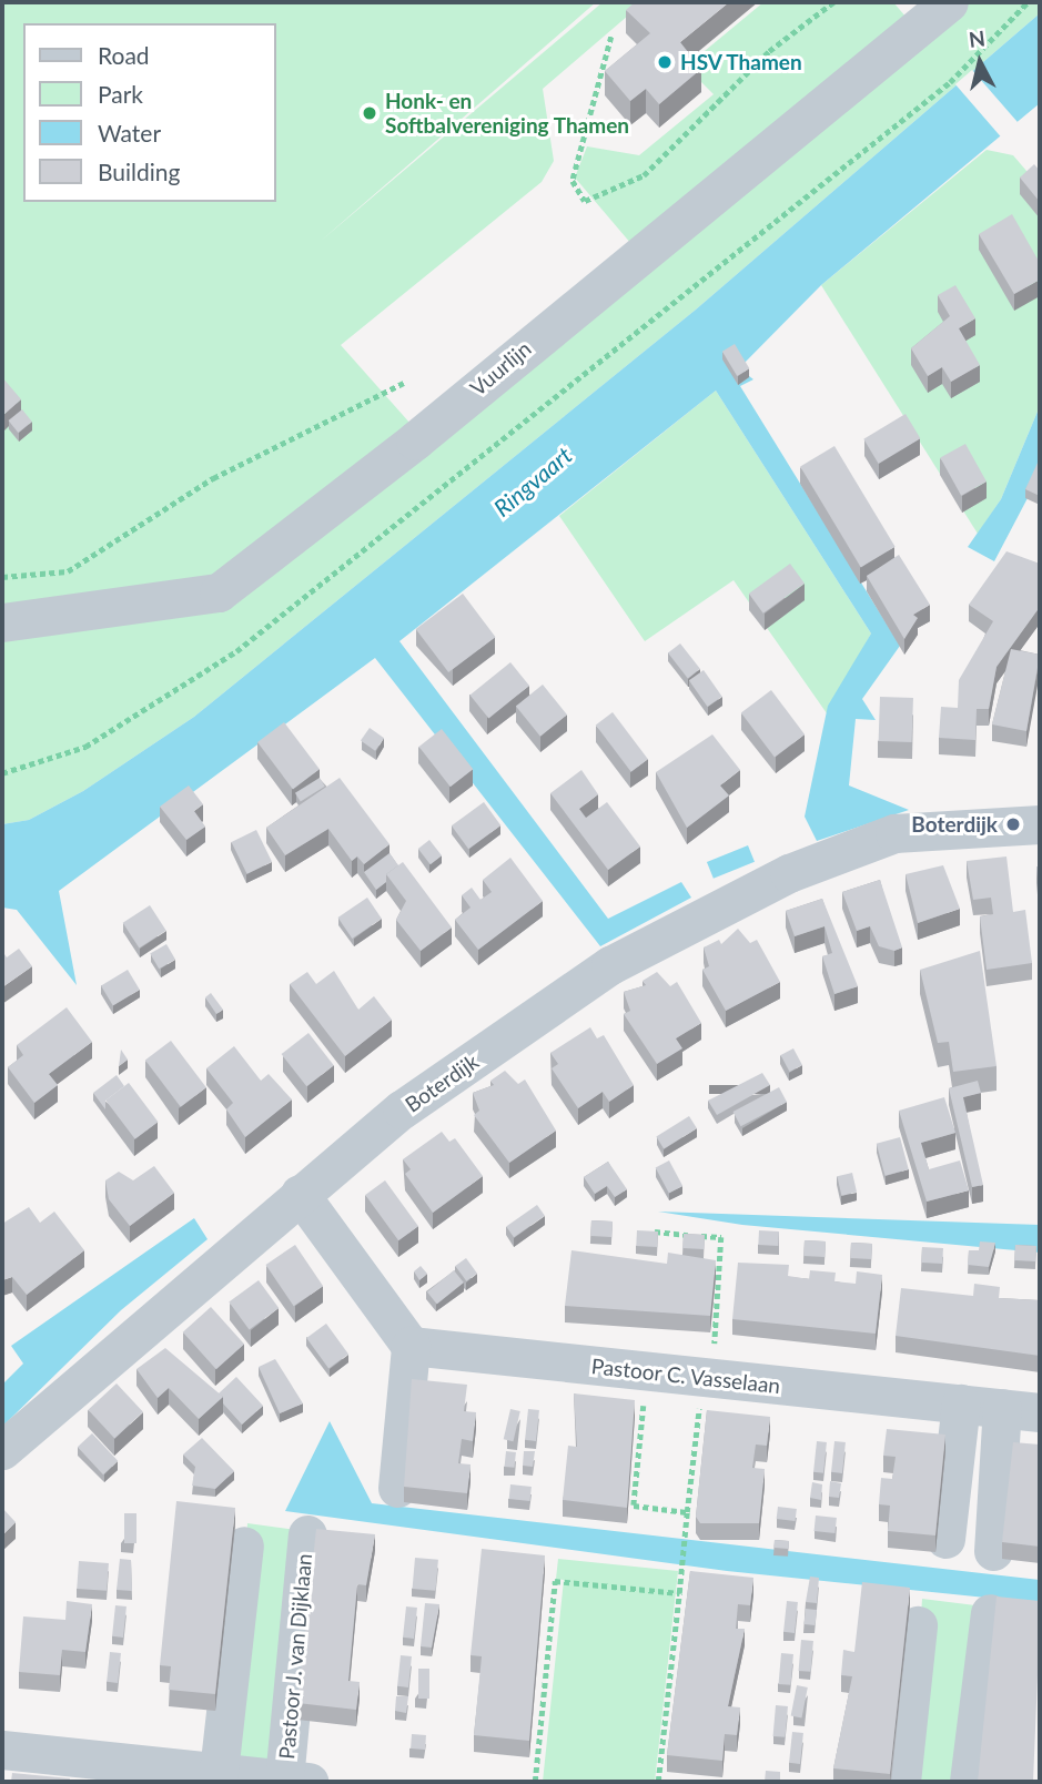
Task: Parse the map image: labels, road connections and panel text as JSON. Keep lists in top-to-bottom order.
{
  "streets": {
    "street": [
      "Vuurlijn",
      "Boterdijk",
      "Pastoor C. Vasselaan",
      "Pastoor J. van Dijklaan"
    ]
  },
  "water": ["Ringvaart"],
  "places": ["HSV Thamen", "Honk- en Softbalvereniging Thamen", "Boterdijk"],
  "legend": [
    "Road",
    "Park",
    "Water",
    "Building"
  ],
  "north": "top"
}
